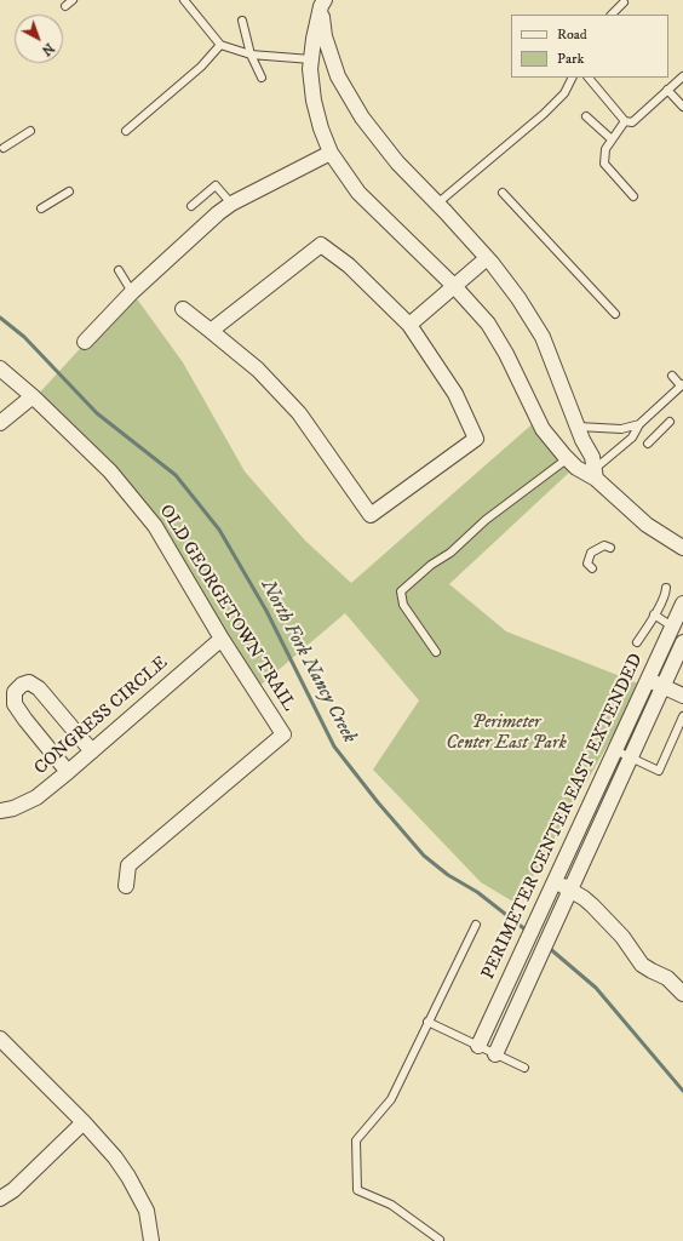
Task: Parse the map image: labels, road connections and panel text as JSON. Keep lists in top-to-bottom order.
{
  "streets": {
    "street": ["OLD GEORGETOWN TRAIL", "CONGRESS CIRCLE", "PERIMETER CENTER EAST EXTENDED"]
  },
  "crossings": [
    ["OLD GEORGETOWN TRAIL", "CONGRESS CIRCLE"]
  ],
  "water": ["North Fork Nancy Creek"],
  "parks": ["Perimeter Center East Park"],
  "legend": ["Road", "Park"],
  "north": "bottom right"
}
